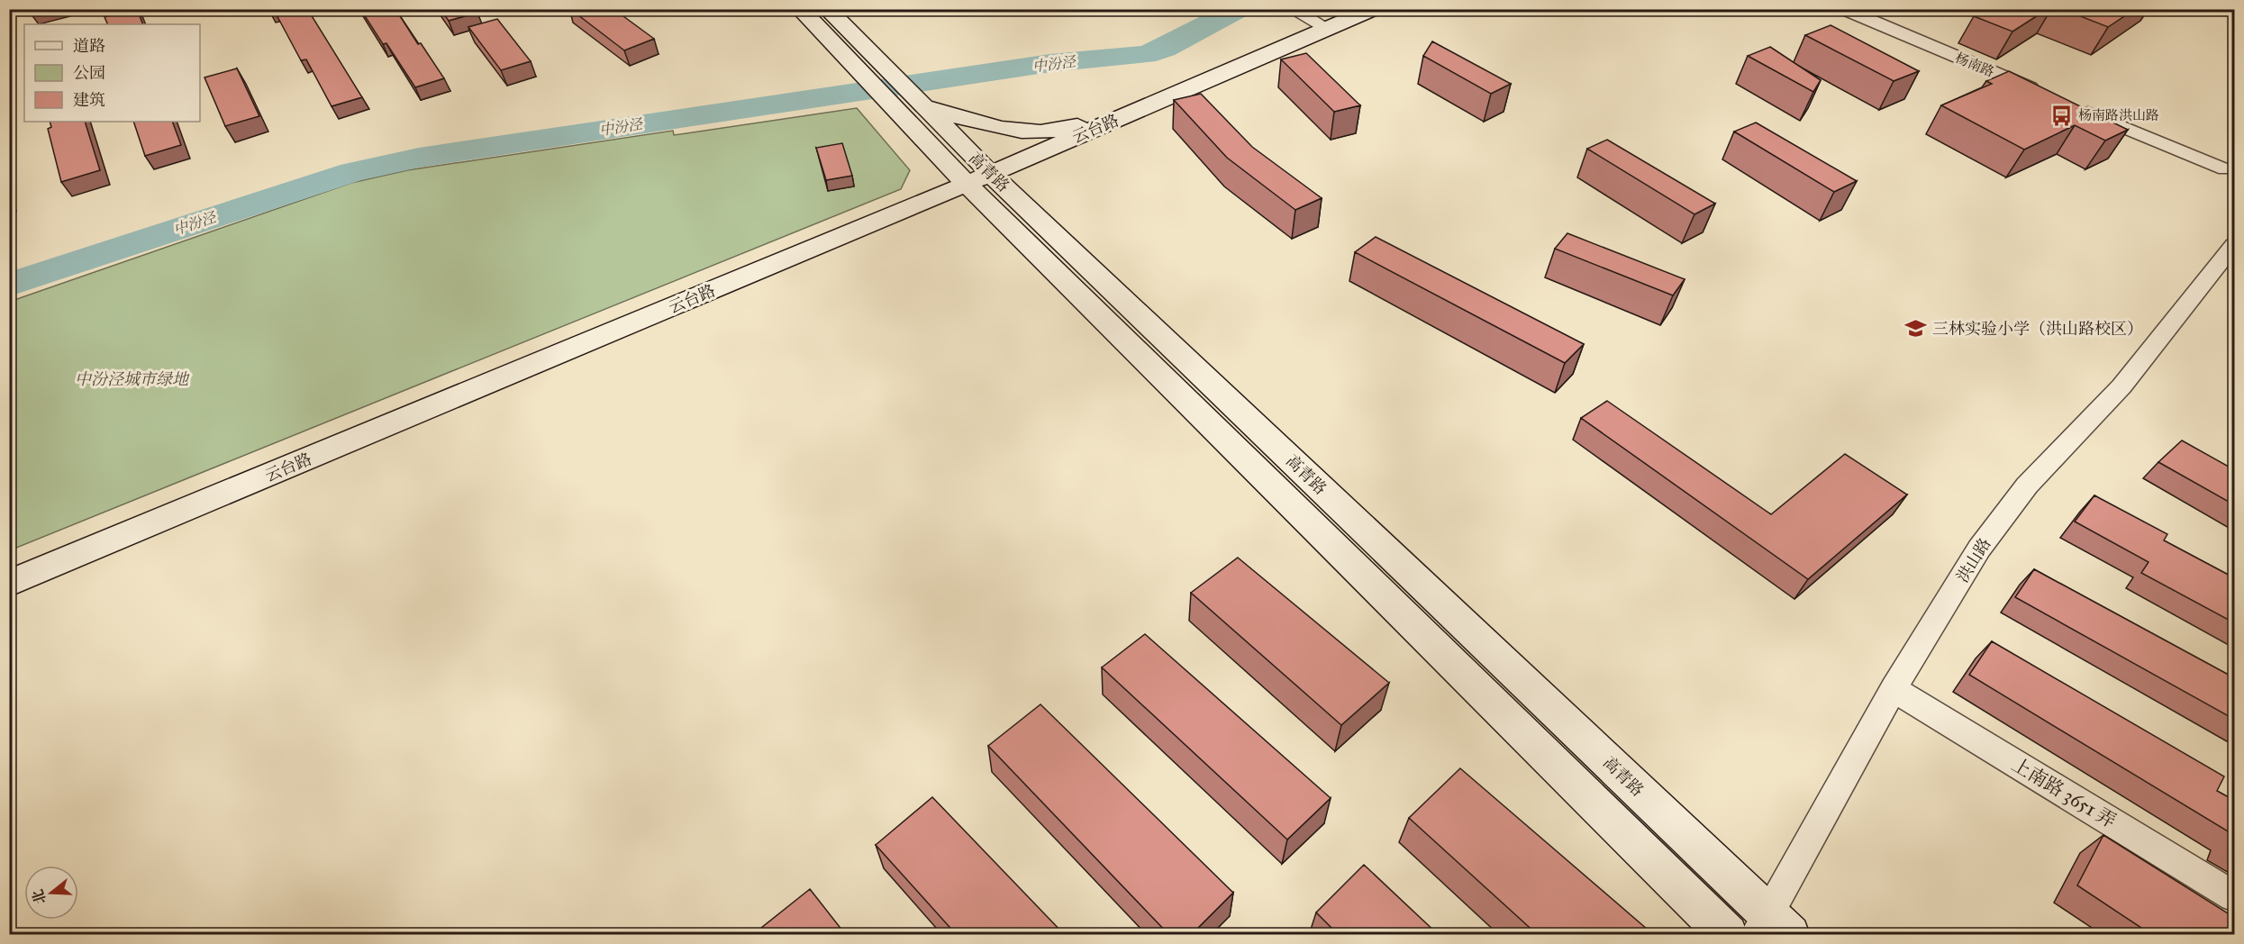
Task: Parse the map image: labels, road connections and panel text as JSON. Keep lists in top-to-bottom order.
{
  "streets": {
    "main road": ["云台路", "高青路"],
    "street": ["杨南路", "洪山路", "上南路 3651 弄"]
  },
  "crossings": [
    ["云台路", "高青路"],
    ["高青路", "洪山路"],
    ["洪山路", "上南路 3651 弄"]
  ],
  "water": ["中汾泾"],
  "parks": ["中汾泾城市绿地"],
  "places": {
    "bus stop": ["杨南路洪山路"],
    "school or university": ["三林实验小学（洪山路校区）"]
  },
  "legend": ["道路", "公园", "建筑"],
  "north": "left"
}
